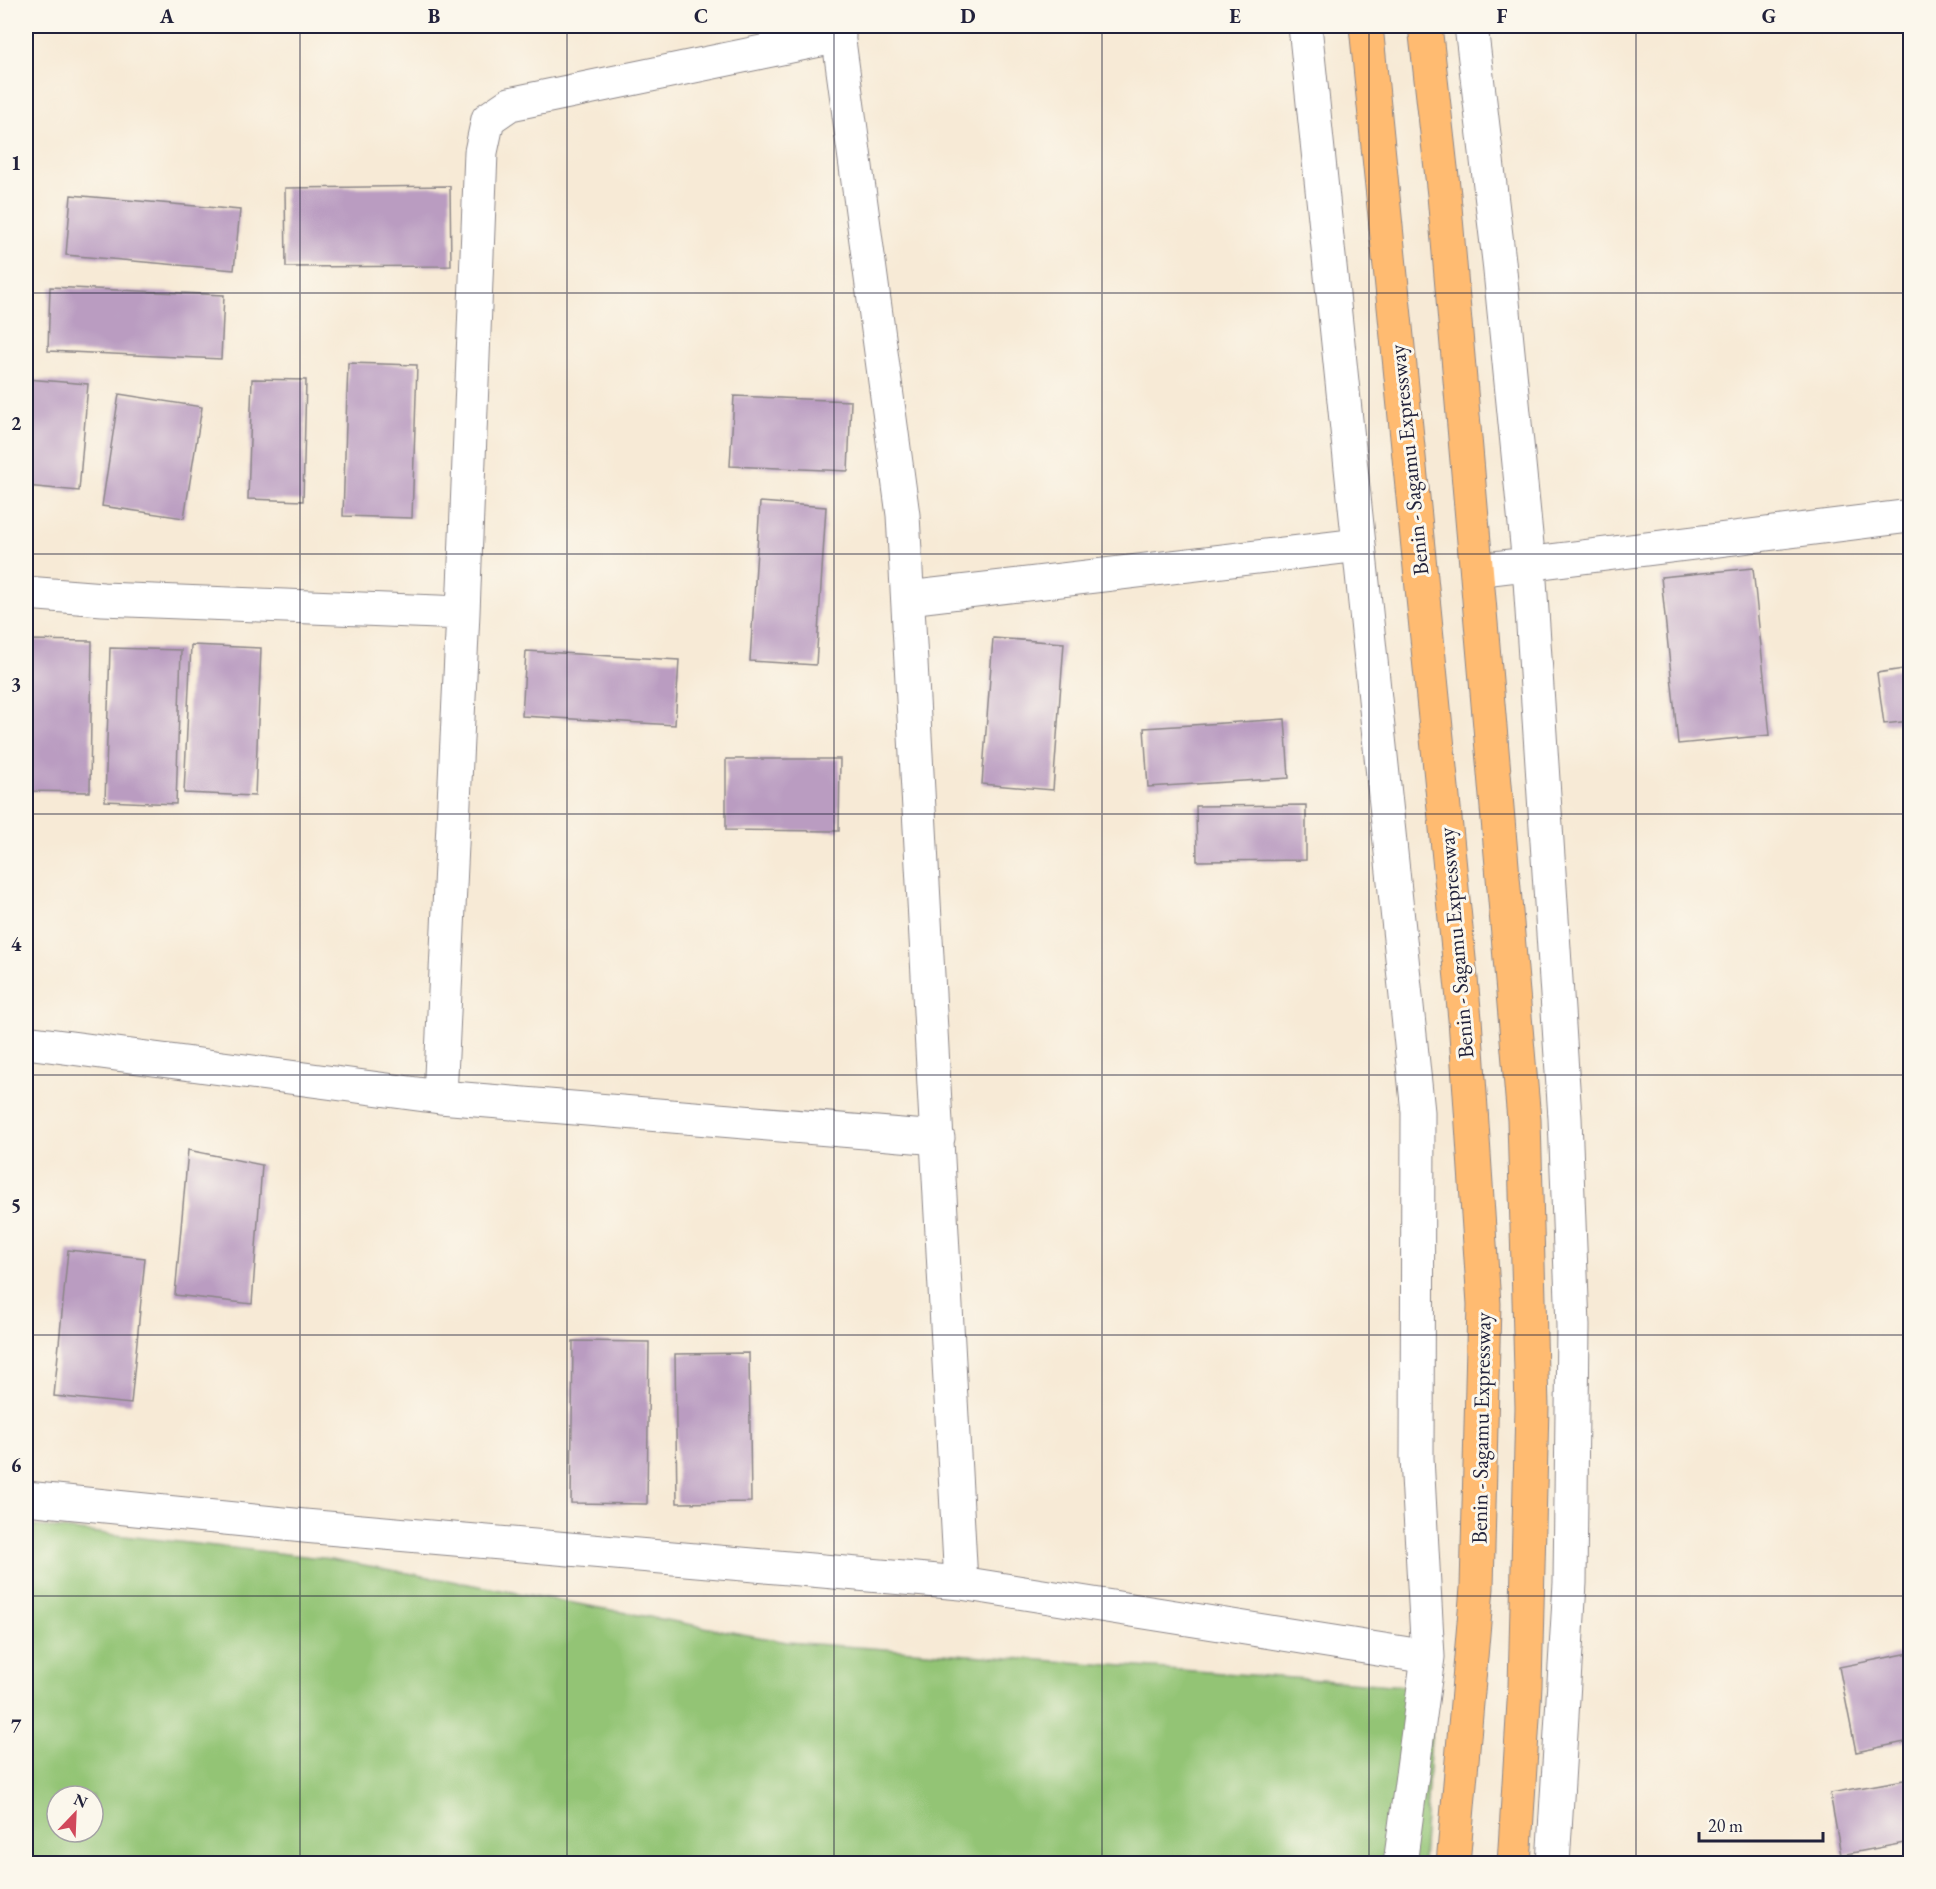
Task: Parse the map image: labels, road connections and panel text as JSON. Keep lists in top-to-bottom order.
{
  "streets": {
    "highway": ["Benin - Sagamu Expressway"]
  },
  "scale_bar": "20 m",
  "north": "top right",
  "grid": {
    "columns": [
      "A",
      "B",
      "C",
      "D",
      "E",
      "F",
      "G"
    ],
    "rows": [
      "1",
      "2",
      "3",
      "4",
      "5",
      "6",
      "7"
    ]
  }
}
